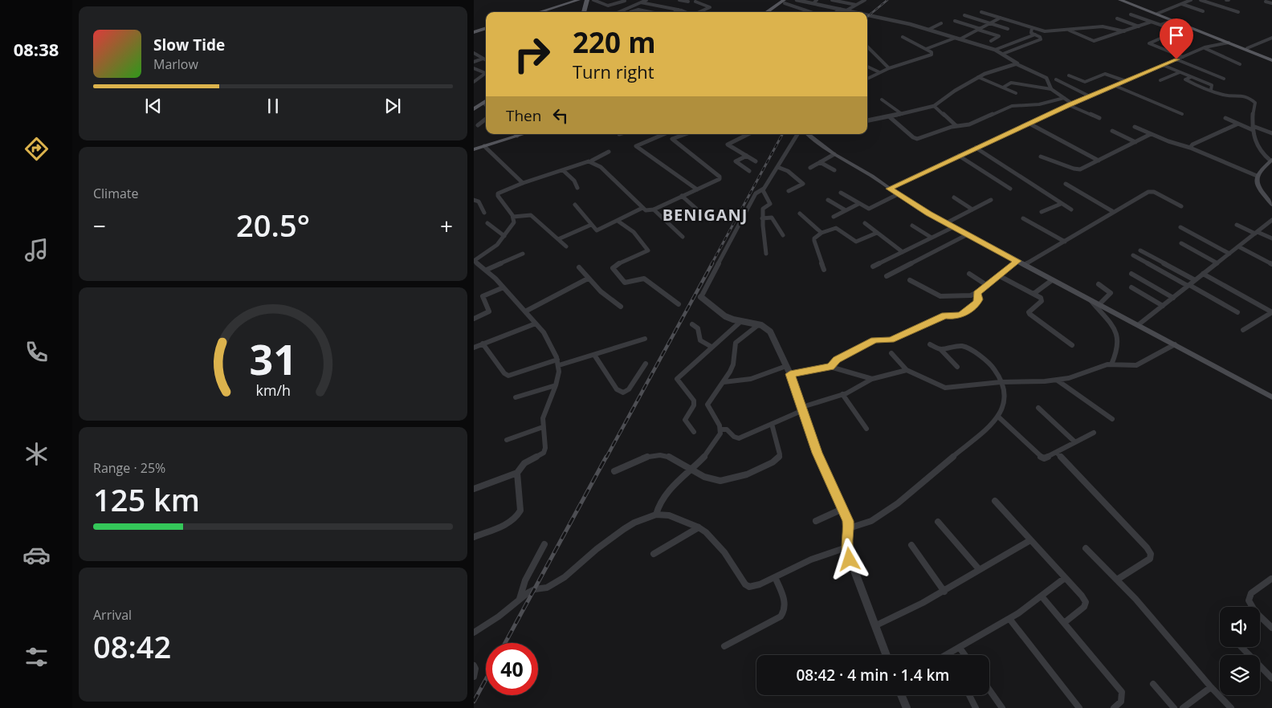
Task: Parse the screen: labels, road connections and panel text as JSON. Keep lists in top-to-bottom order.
{
  "districts": ["BENIGANJ"],
  "page": {
    "tabs": "08:38",
    "turn": ["220 m", "Turn right"],
    "song": ["Slow Tide", "Marlow"],
    "then": "Then",
    "tile": [
      "Climate",
      ["Range · 25%", "125 km"],
      ["Arrival", "08:42"]
    ],
    "heat": ["−", "20.5°", "+"],
    "limit": "40",
    "trip": "08:42 · 4 min · 1.4 km",
    "gauge": ["31", "km/h"]
  }
}
